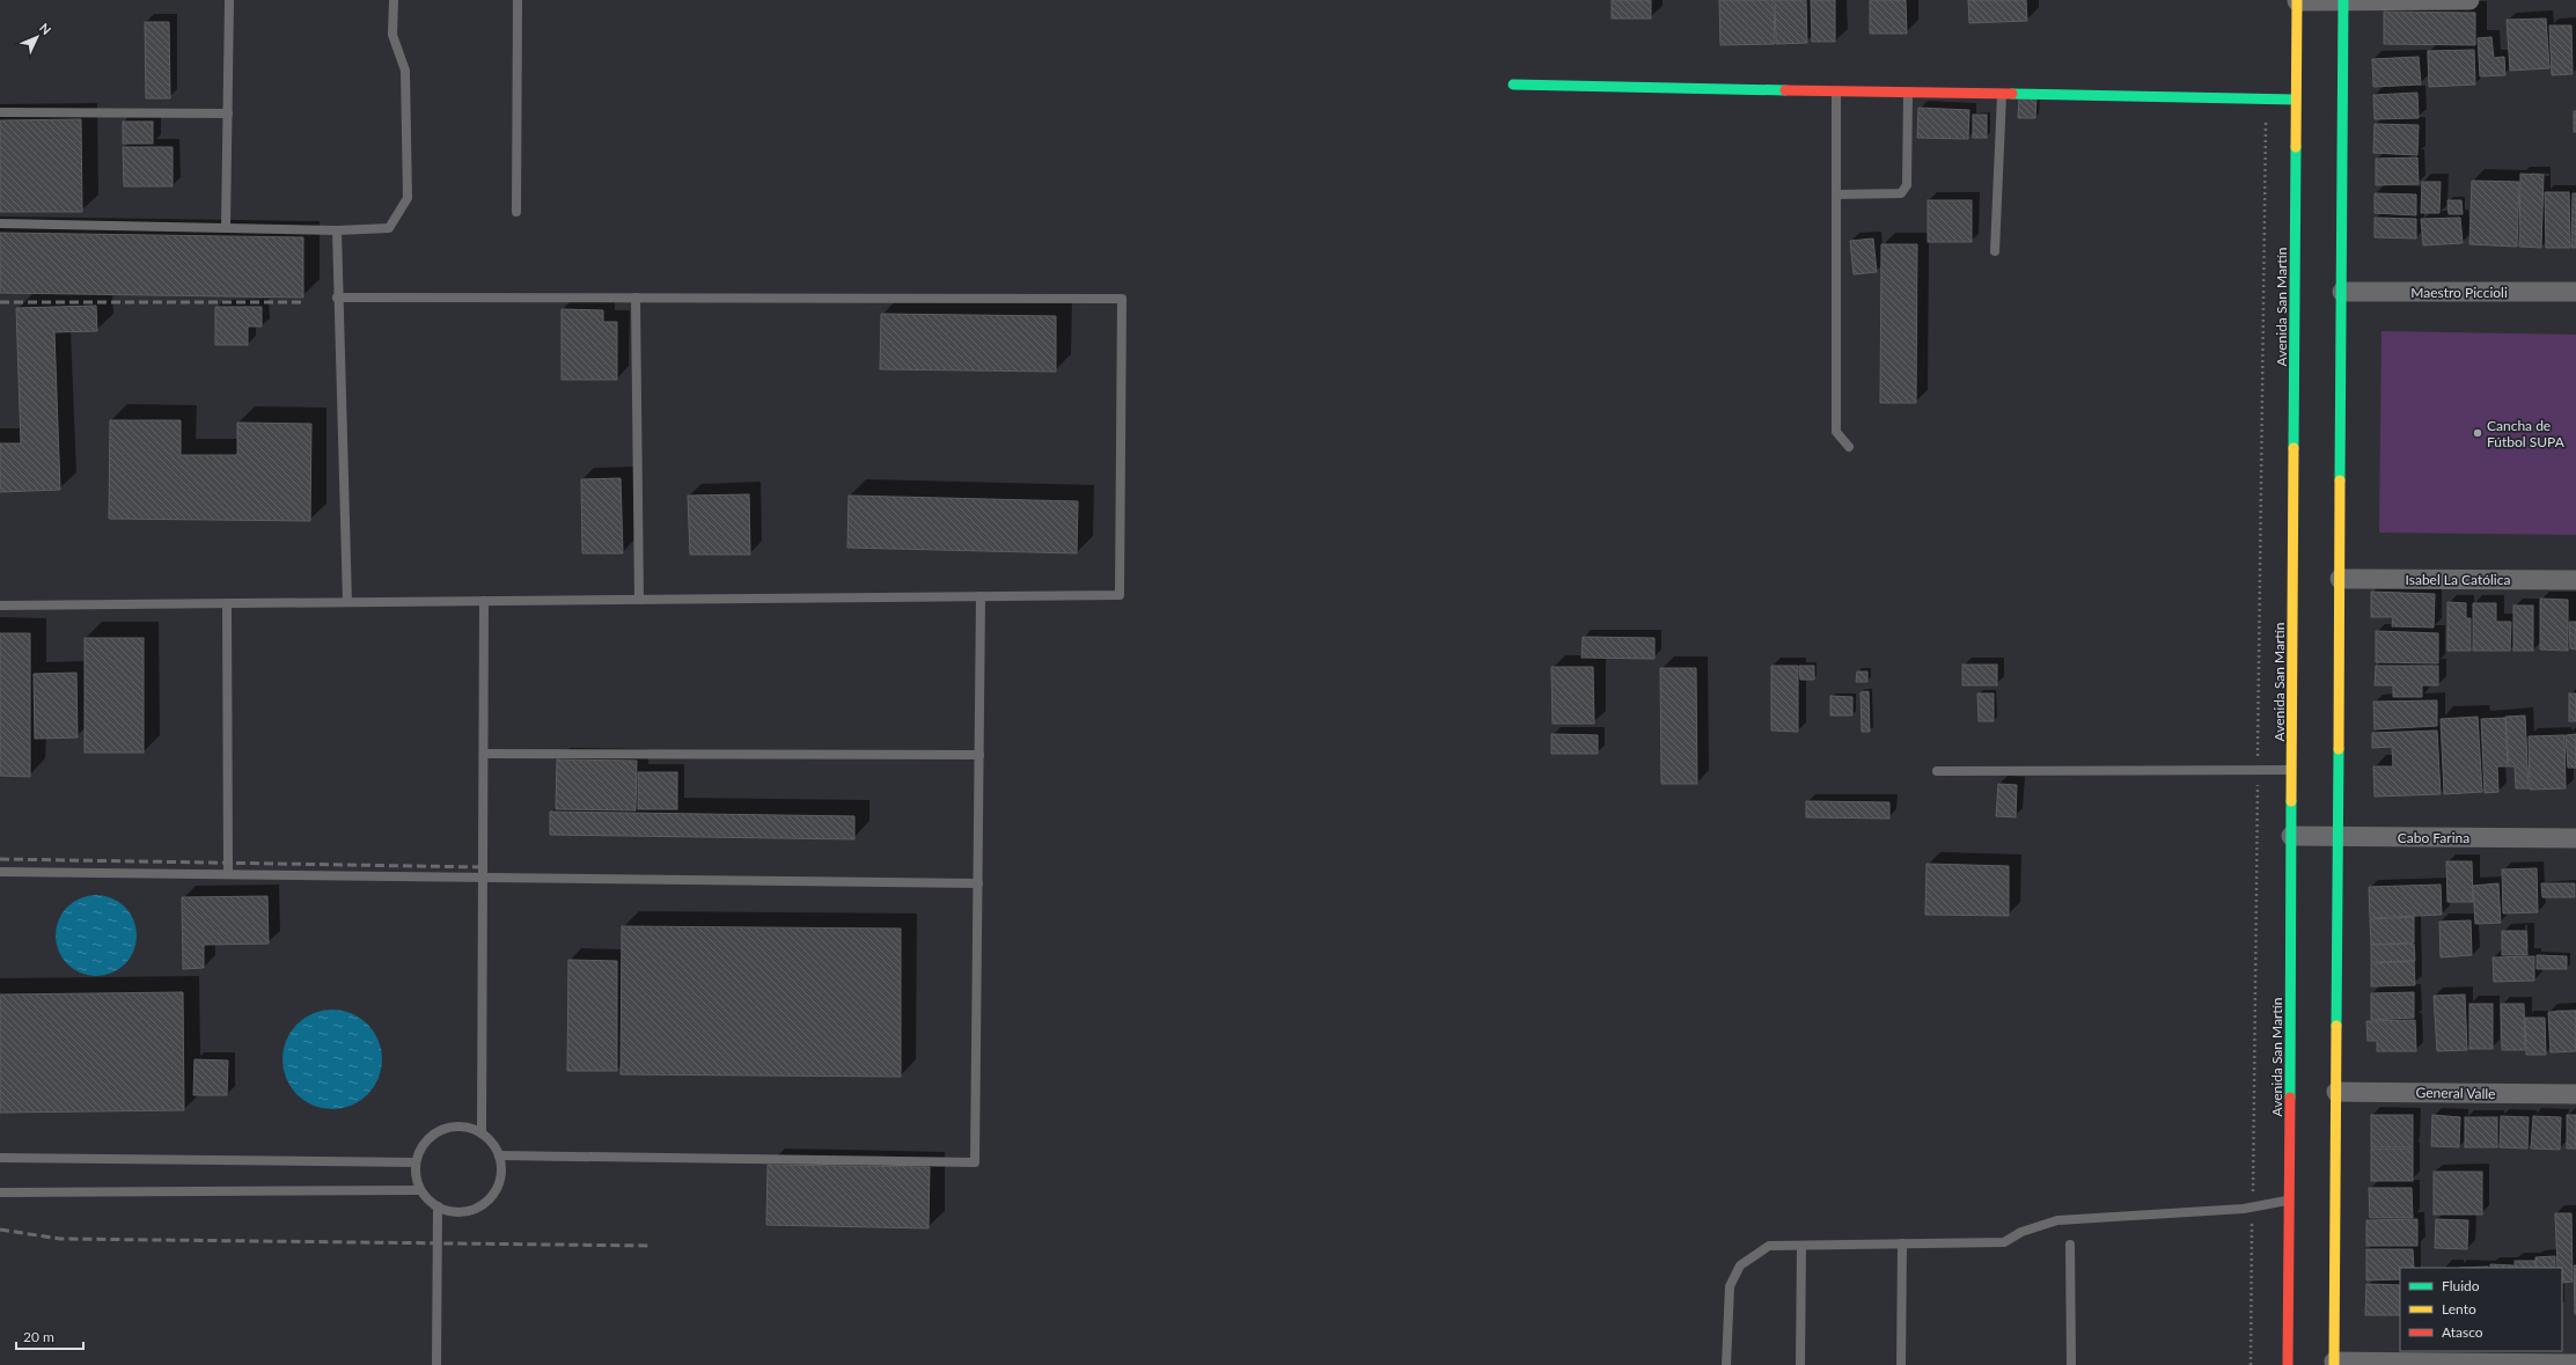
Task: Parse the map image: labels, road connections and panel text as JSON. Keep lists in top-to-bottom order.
{
  "streets": {
    "street": [
      "Maestro Piccioli",
      "Avenida San Martín",
      "Isabel La Católica",
      "Cabo Farina",
      "General Valle"
    ]
  },
  "crossings": [
    ["Avenida San Martín", "Cabo Farina"]
  ],
  "places": ["Cancha de Fútbol SUPA"],
  "legend": ["Fluido", "Lento", "Atasco"],
  "scale_bar": "20 m",
  "north": "top right"
}
